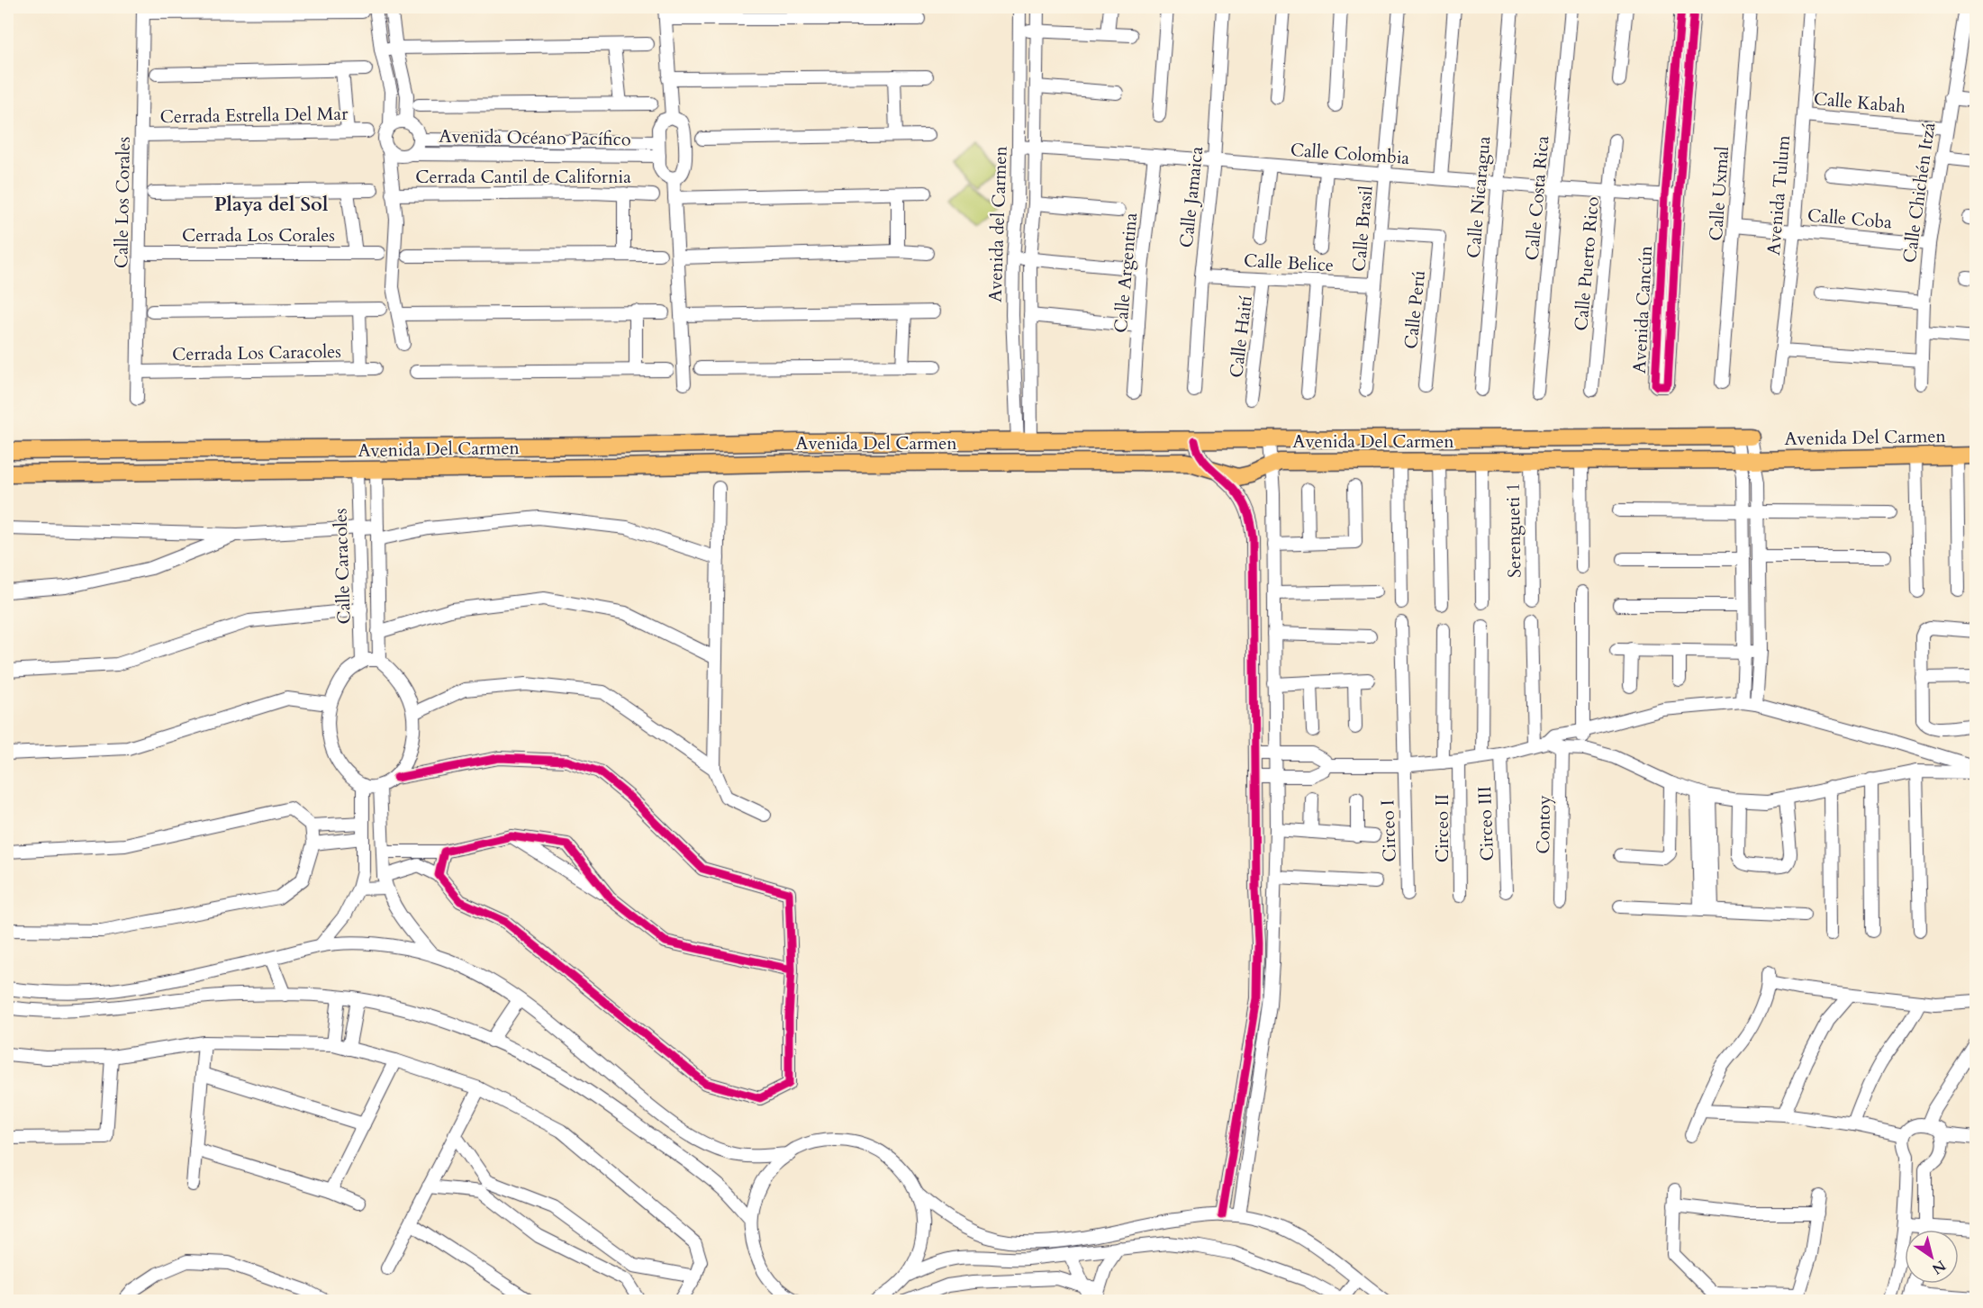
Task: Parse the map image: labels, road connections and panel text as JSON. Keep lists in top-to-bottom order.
{
  "streets": {
    "main road": ["Avenida Del Carmen"],
    "street": [
      "Calle Kabah",
      "Cerrada Estrella Del Mar",
      "Avenida Océano Pacífico",
      "Calle Colombia",
      "Cerrada Cantil de California",
      "Calle Chichén Itzá",
      "Calle Uxmal",
      "Avenida Tulum",
      "Calle Jamaica",
      "Calle Nicaragua",
      "Calle Costa Rica",
      "Calle Los Corales",
      "Calle Coba",
      "Avenida del Carmen",
      "Calle Brasil",
      "Cerrada Los Corales",
      "Calle Belice",
      "Calle Puerto Rico",
      "Calle Argentina",
      "Calle Perú",
      "Avenida Cancún",
      "Calle Haití",
      "Cerrada Los Caracoles",
      "Serengueti 1",
      "Calle Caracoles",
      "Circeo III",
      "Contoy",
      "Circeo II",
      "Circeo I"
    ]
  },
  "crossings": [
    ["Calle Kabah", "Calle Chichén Itzá"],
    ["Calle Kabah", "Avenida Tulum"],
    ["Cerrada Estrella Del Mar", "Calle Los Corales"],
    ["Calle Colombia", "Calle Jamaica"],
    ["Calle Colombia", "Calle Nicaragua"],
    ["Calle Colombia", "Calle Costa Rica"],
    ["Calle Colombia", "Avenida del Carmen"],
    ["Calle Colombia", "Calle Brasil"],
    ["Calle Colombia", "Calle Puerto Rico"],
    ["Calle Colombia", "Calle Argentina"],
    ["Calle Colombia", "Avenida Cancún"],
    ["Calle Chichén Itzá", "Calle Coba"],
    ["Calle Uxmal", "Calle Coba"],
    ["Avenida Tulum", "Calle Coba"],
    ["Calle Jamaica", "Calle Belice"],
    ["Calle Los Corales", "Cerrada Los Corales"],
    ["Calle Los Corales", "Cerrada Los Caracoles"],
    ["Avenida del Carmen", "Avenida Del Carmen"],
    ["Calle Brasil", "Calle Belice"],
    ["Calle Brasil", "Calle Perú"],
    ["Calle Belice", "Calle Haití"],
    ["Avenida Del Carmen", "Serengueti 1"],
    ["Avenida Del Carmen", "Calle Caracoles"]
  ],
  "districts": ["Playa del Sol"],
  "north": "bottom right"
}
